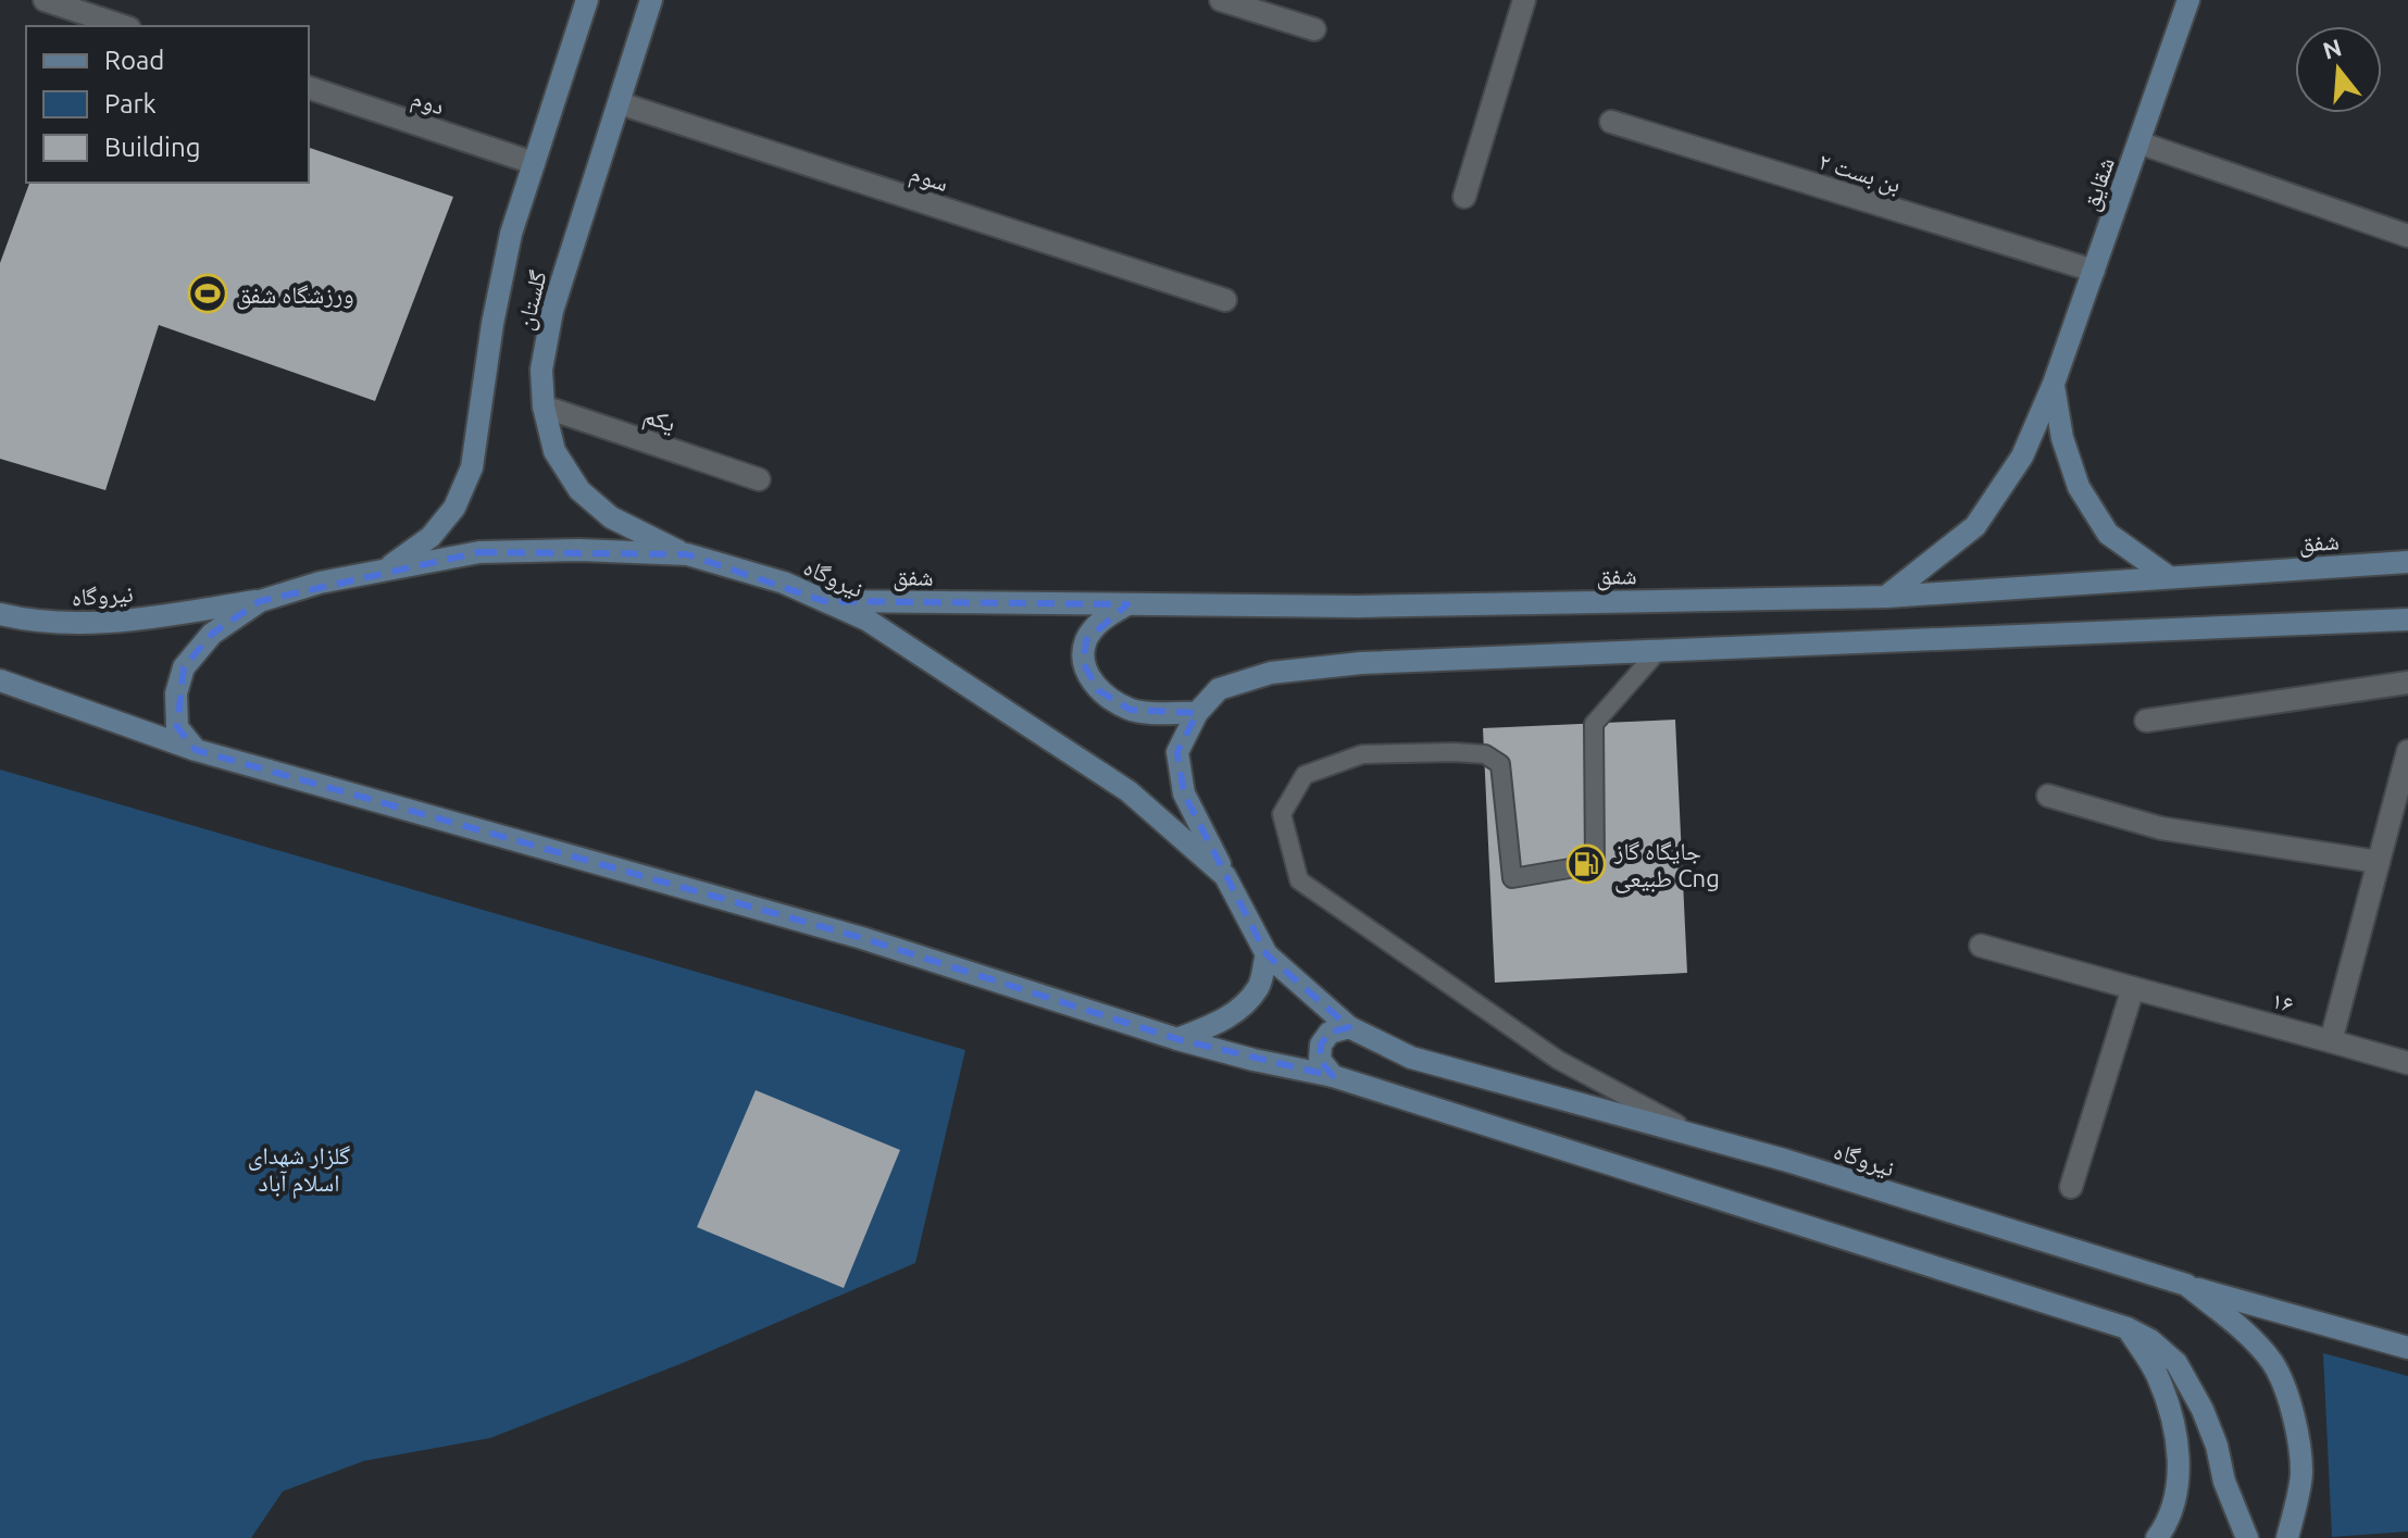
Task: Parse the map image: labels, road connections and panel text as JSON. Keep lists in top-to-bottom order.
{
  "streets": {
    "main road": [
      "شقایق",
      "گلستان",
      "شفق",
      "نیروگاه"
    ],
    "street": [
      "دوم",
      "بن بست ۲",
      "سوم",
      "یکم",
      "۱۶"
    ]
  },
  "crossings": [
    ["دوم", "گلستان"],
    ["بن بست ۲", "شقایق"],
    ["سوم", "گلستان"],
    ["شقایق", "شفق"],
    ["گلستان", "یکم"],
    ["گلستان", "نیروگاه"],
    ["شفق", "نیروگاه"]
  ],
  "parks": ["گلزار شهدای اسلام آباد"],
  "places": {
    "sports": ["ورزشگاه شفق"],
    "fuel station": ["جایگاه گاز طبیعی Cng"]
  },
  "legend": ["Road", "Park", "Building"],
  "north": "top"
}
